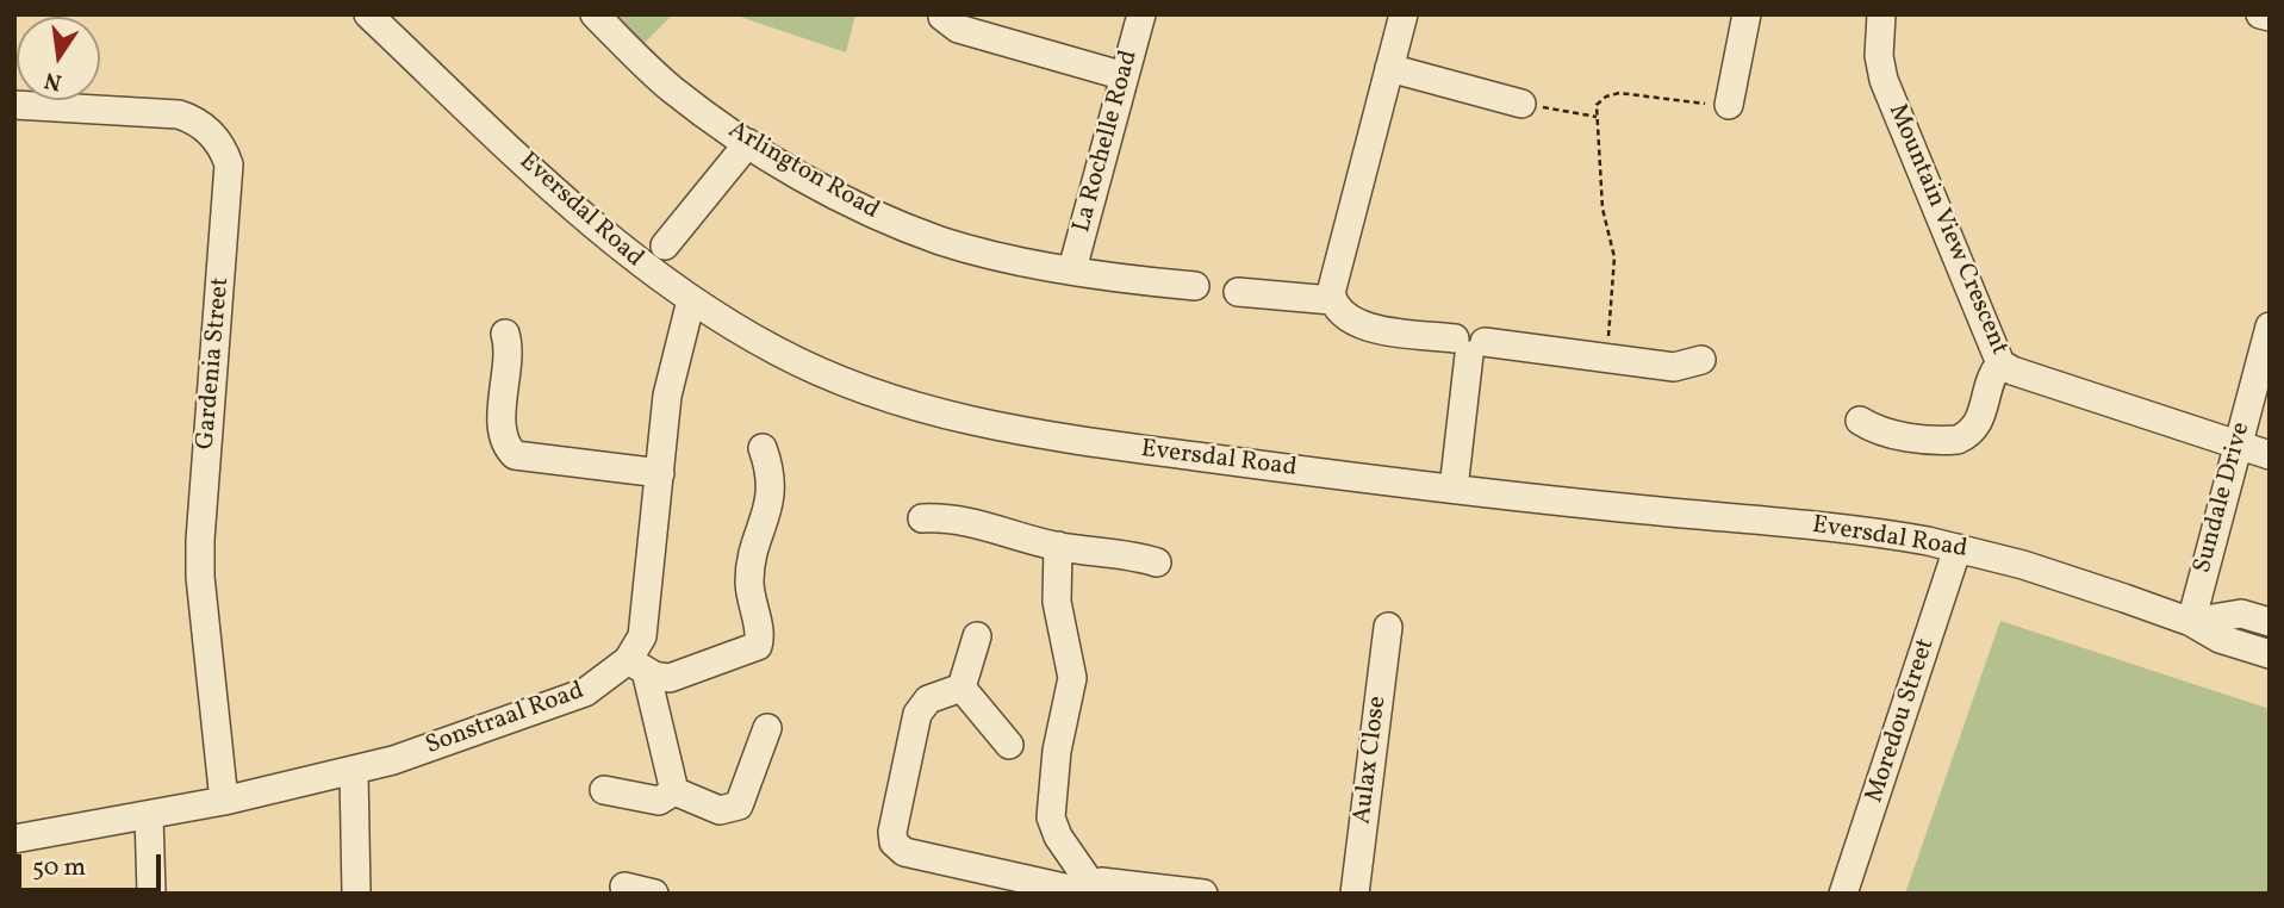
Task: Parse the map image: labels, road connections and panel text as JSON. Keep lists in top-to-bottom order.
{
  "streets": {
    "street": [
      "La Rochelle Road",
      "Arlington Road",
      "Eversdal Road",
      "Mountain View Crescent",
      "Gardenia Street",
      "Sundale Drive",
      "Sonstraal Road",
      "Moredou Street",
      "Aulax Close"
    ]
  },
  "crossings": [
    ["La Rochelle Road", "Arlington Road"],
    ["Eversdal Road", "Sundale Drive"],
    ["Eversdal Road", "Sonstraal Road"],
    ["Eversdal Road", "Moredou Street"],
    ["Mountain View Crescent", "Sundale Drive"],
    ["Gardenia Street", "Sonstraal Road"]
  ],
  "scale_bar": "50 m",
  "north": "bottom"
}
